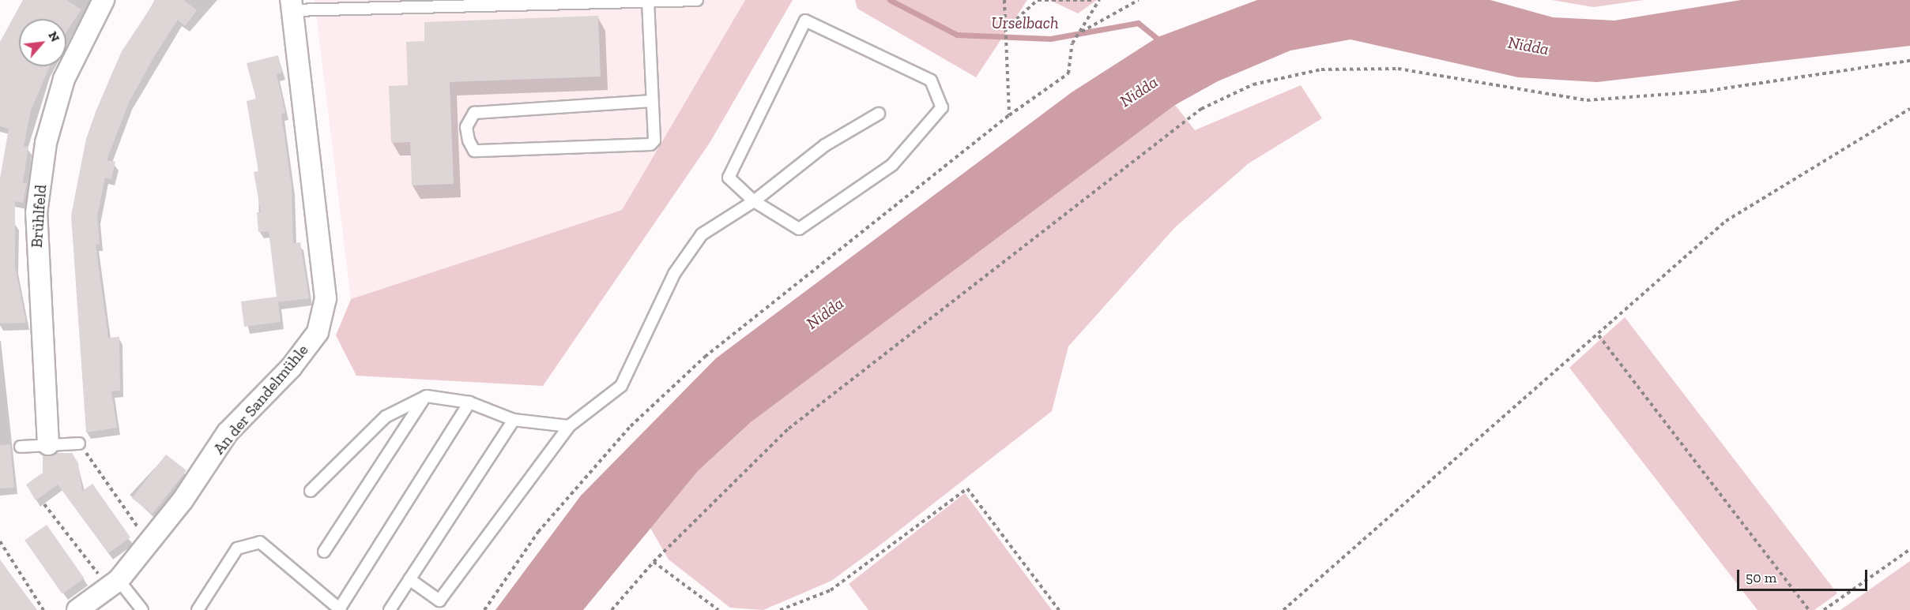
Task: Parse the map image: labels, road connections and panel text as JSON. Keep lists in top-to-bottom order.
{
  "streets": {
    "street": ["Brühlfeld", "An der Sandelmühle"]
  },
  "water": ["Urselbach", "Nidda"],
  "scale_bar": "50 m",
  "north": "top right"
}
